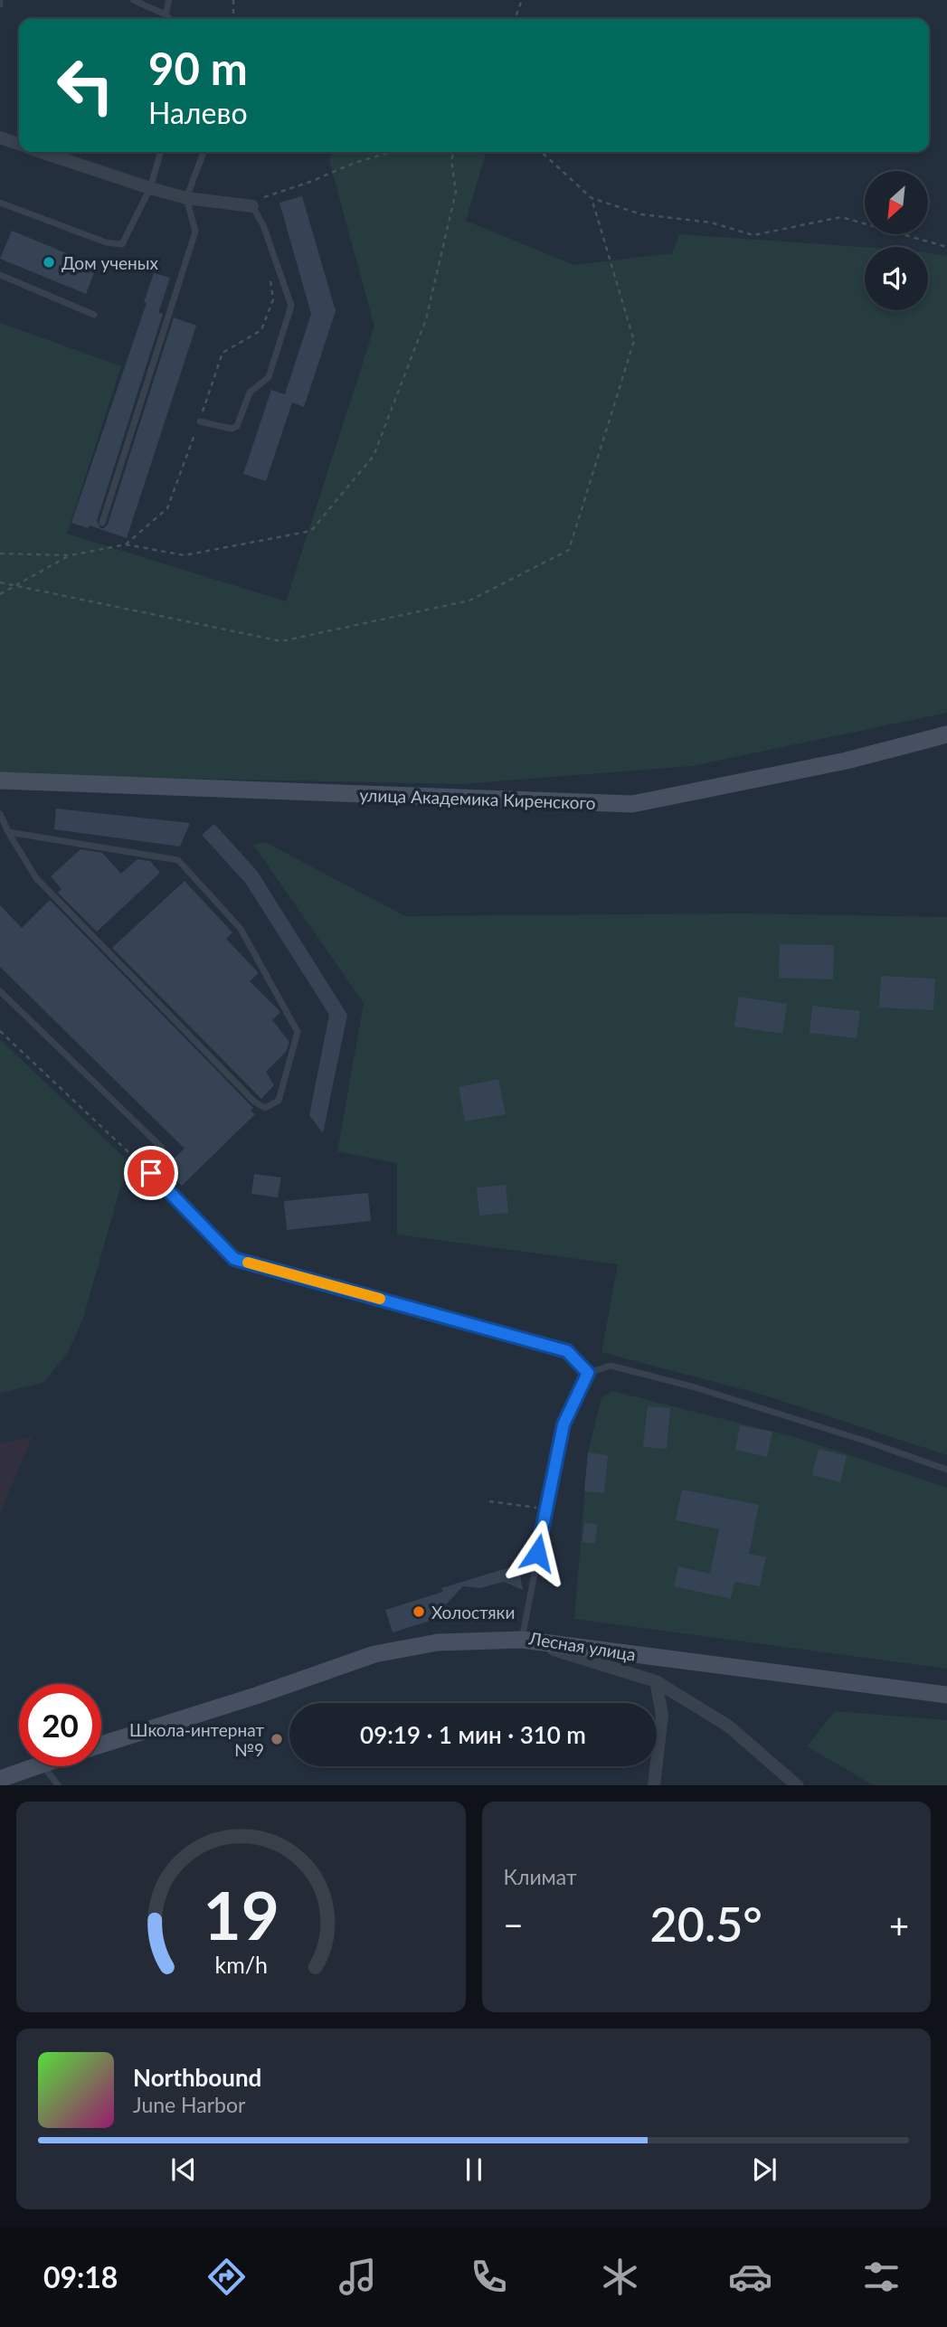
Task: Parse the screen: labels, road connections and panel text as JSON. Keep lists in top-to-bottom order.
{
  "streets": {
    "main road": ["улица Академика Киренского", "Лесная улица"]
  },
  "places": ["Дом ученых", "Холостяки", "Школа-интернат №9"],
  "north": "bottom left",
  "page": {
    "turn": ["90 m", "Налево"],
    "limit": "20",
    "trip": "09:19 · 1 мин · 310 m",
    "tile": "Климат",
    "heat": ["−", "20.5°", "+"],
    "song": ["Northbound", "June Harbor"],
    "tabs": "09:18",
    "gauge": ["19", "km/h"]
  }
}
